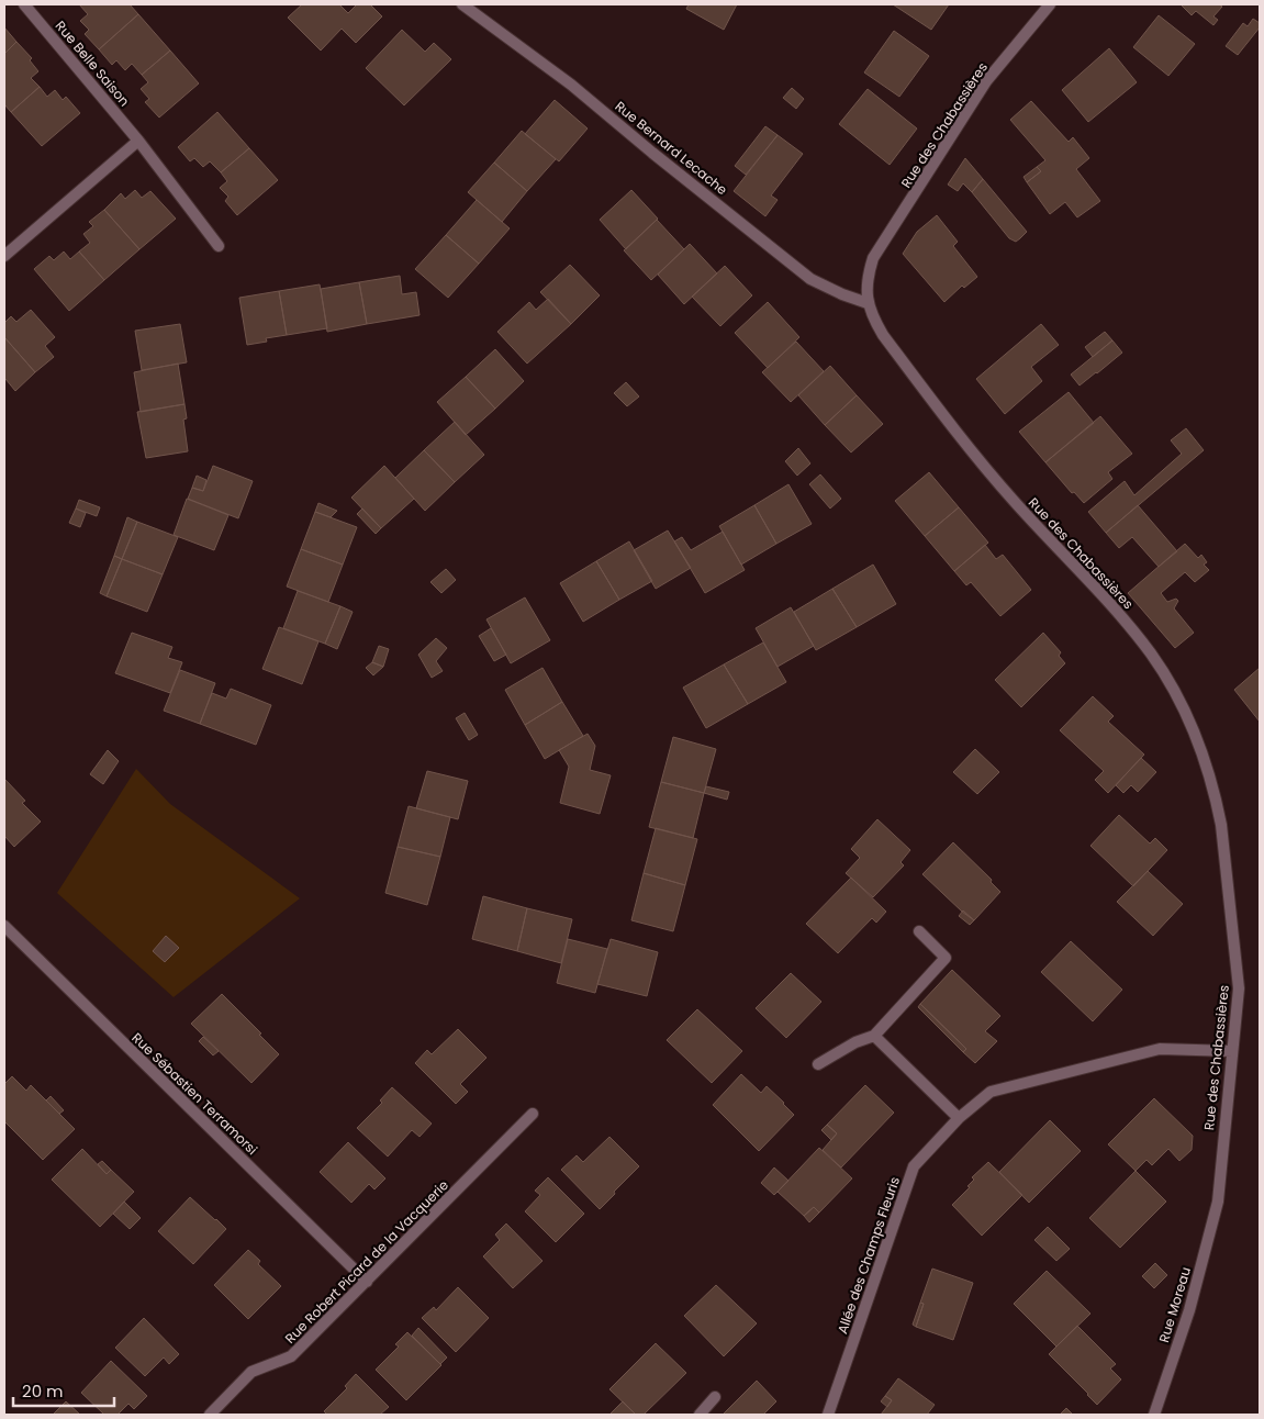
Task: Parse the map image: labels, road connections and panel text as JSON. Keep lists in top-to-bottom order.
{
  "streets": {
    "street": [
      "Rue Belle Saison",
      "Rue des Chabassières",
      "Rue Bernard Lecache",
      "Rue Sébastien Terramorsi",
      "Allée des Champs Fleuris",
      "Rue Robert Picard de la Vacquerie",
      "Rue Moreau"
    ]
  },
  "crossings": [
    ["Rue des Chabassières", "Rue Bernard Lecache"],
    ["Rue des Chabassières", "Allée des Champs Fleuris"],
    ["Rue des Chabassières", "Rue Moreau"],
    ["Rue Sébastien Terramorsi", "Rue Robert Picard de la Vacquerie"]
  ],
  "scale_bar": "20 m"
}
